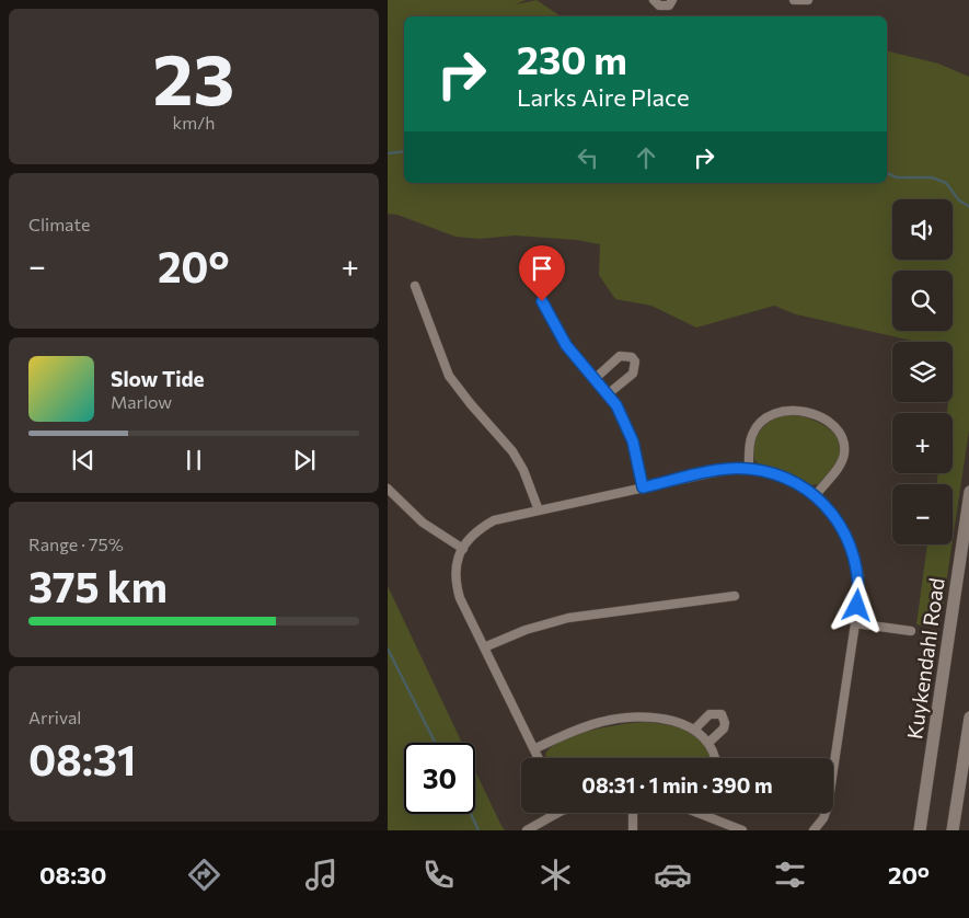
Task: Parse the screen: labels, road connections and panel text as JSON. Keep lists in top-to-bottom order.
{
  "streets": {
    "main road": ["Kuykendahl Road"]
  },
  "page": {
    "tile": [
      ["23", "km/h"],
      "Climate",
      ["Range · 75%", "375 km"],
      ["Arrival", "08:31"]
    ],
    "turn": ["230 m", "Larks Aire Place"],
    "map_buttons": ["+", "−"],
    "heat": ["−", "20°", "+"],
    "song": ["Slow Tide", "Marlow"],
    "limit": "30",
    "trip": "08:31 · 1 min · 390 m",
    "tabs": ["08:30", "20°"]
  }
}
